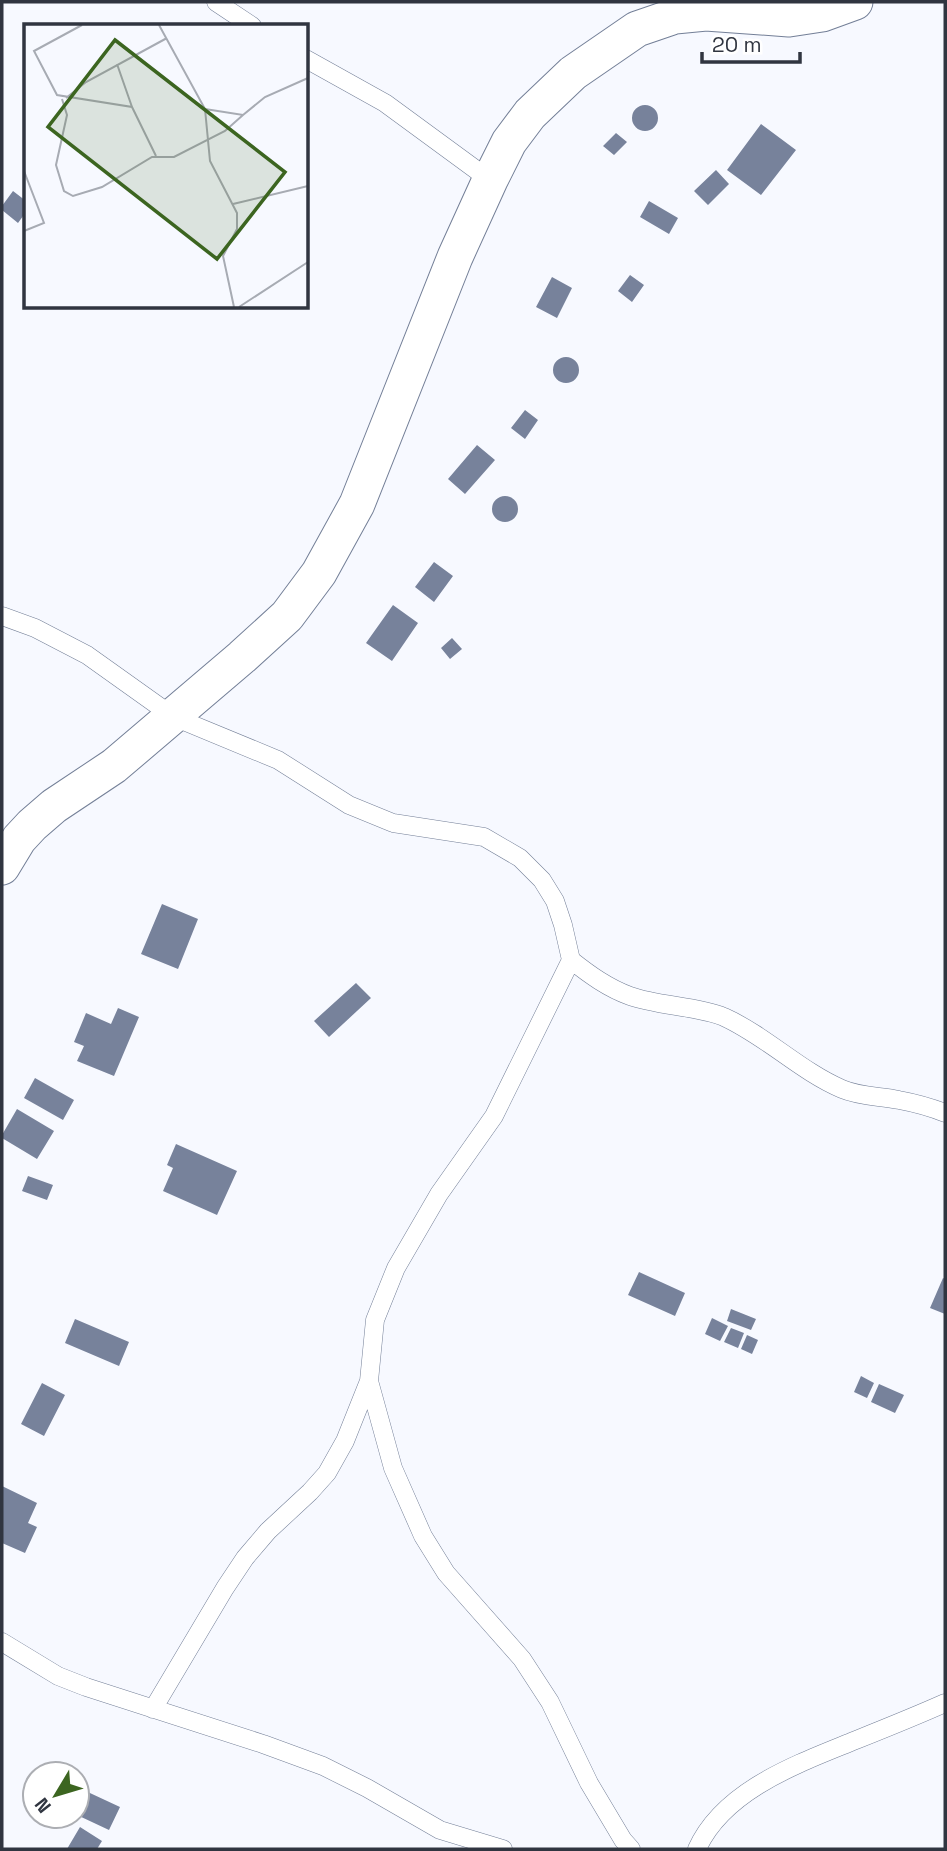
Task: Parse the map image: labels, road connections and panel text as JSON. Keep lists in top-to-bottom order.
{
  "scale_bar": "20 m",
  "north": "bottom left"
}
